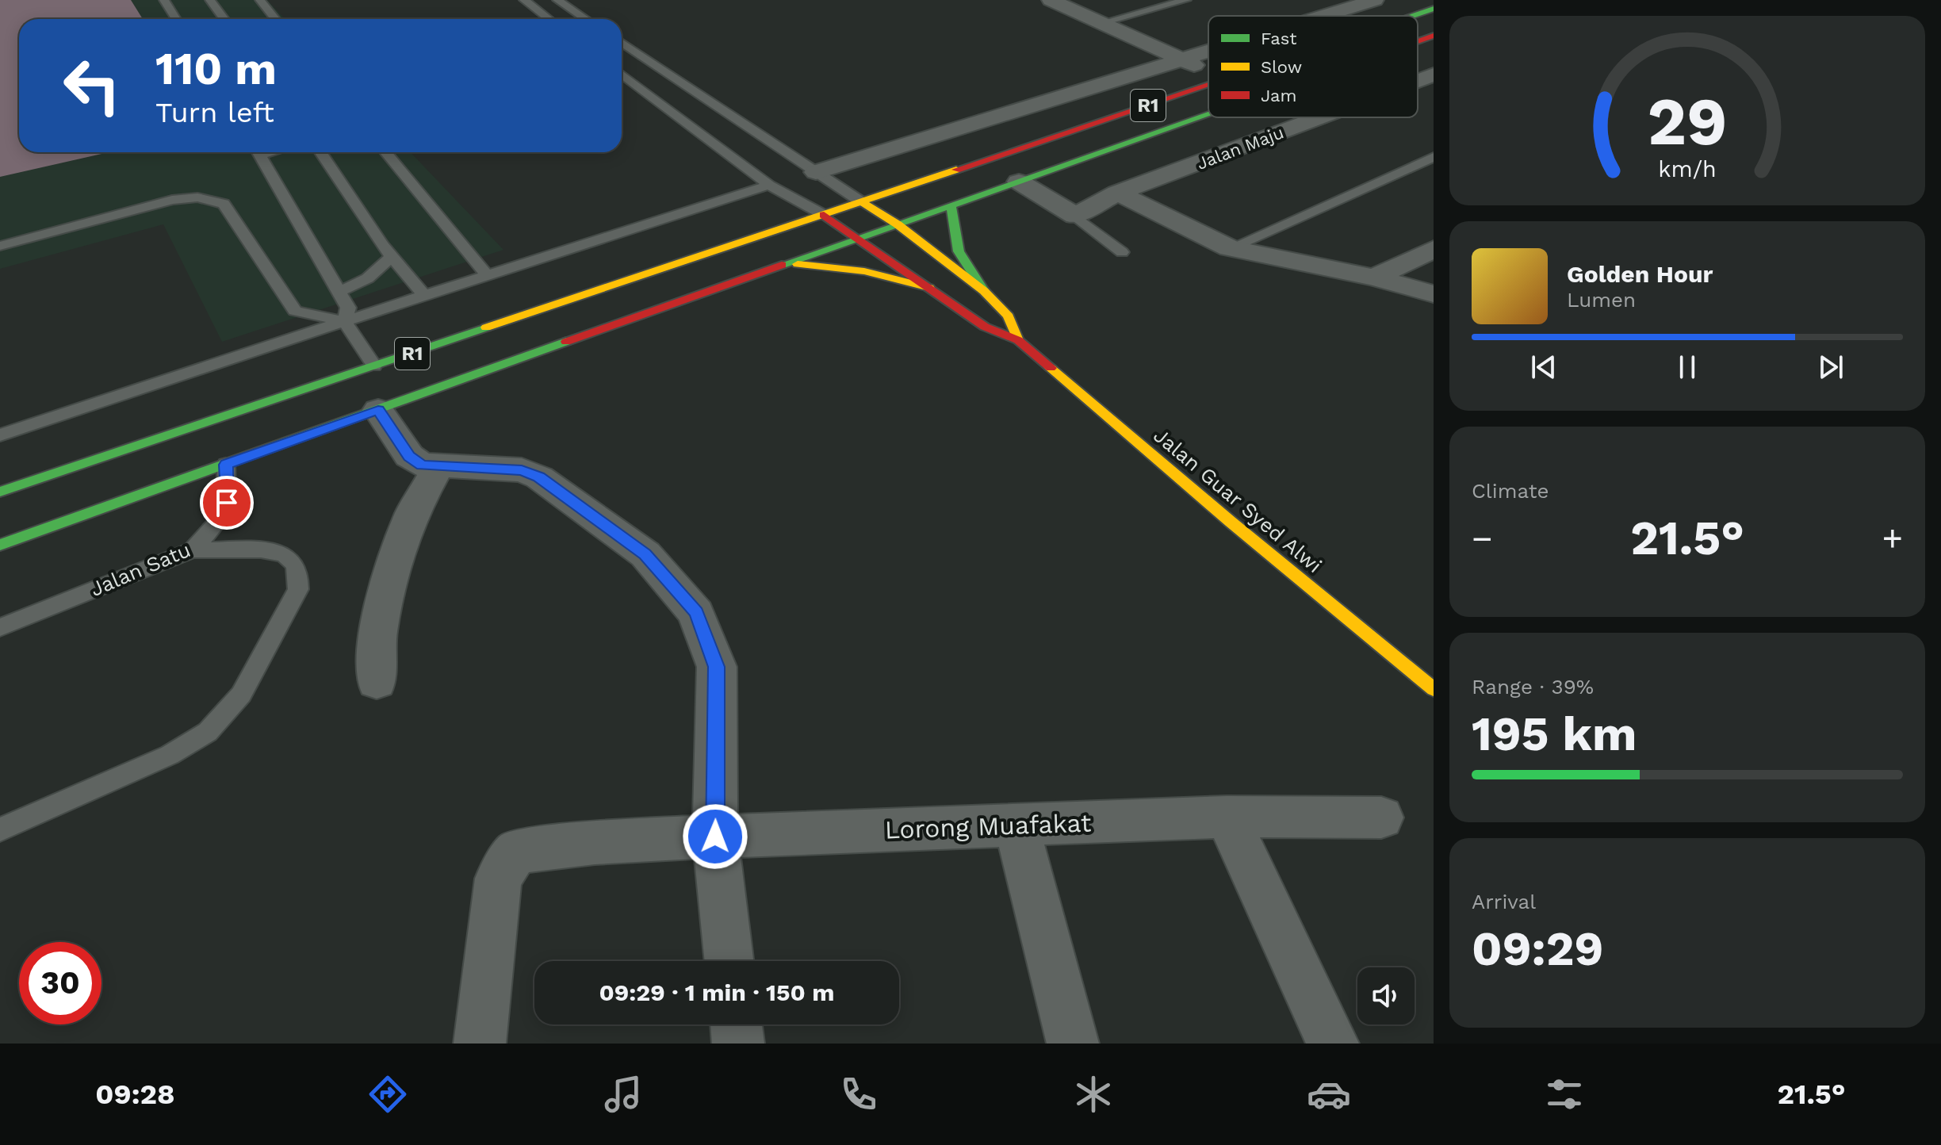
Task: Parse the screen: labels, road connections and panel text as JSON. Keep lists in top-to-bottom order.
{
  "streets": {
    "main road": ["R1", "Jalan Guar Syed Alwi"],
    "street": ["Jalan Maju", "Lorong Muafakat"],
    "lane": ["Jalan Satu"]
  },
  "crossings": [
    ["R1", "Jalan Guar Syed Alwi"],
    ["R1", "Jalan Satu"]
  ],
  "legend": ["Fast", "Slow", "Jam"],
  "page": {
    "turn": ["110 m", "Turn left"],
    "song": ["Golden Hour", "Lumen"],
    "tile": [
      "Climate",
      ["Range · 39%", "195 km"],
      ["Arrival", "09:29"]
    ],
    "heat": ["−", "21.5°", "+"],
    "limit": "30",
    "trip": "09:29 · 1 min · 150 m",
    "tabs": ["09:28", "21.5°"],
    "gauge": ["29", "km/h"]
  }
}
